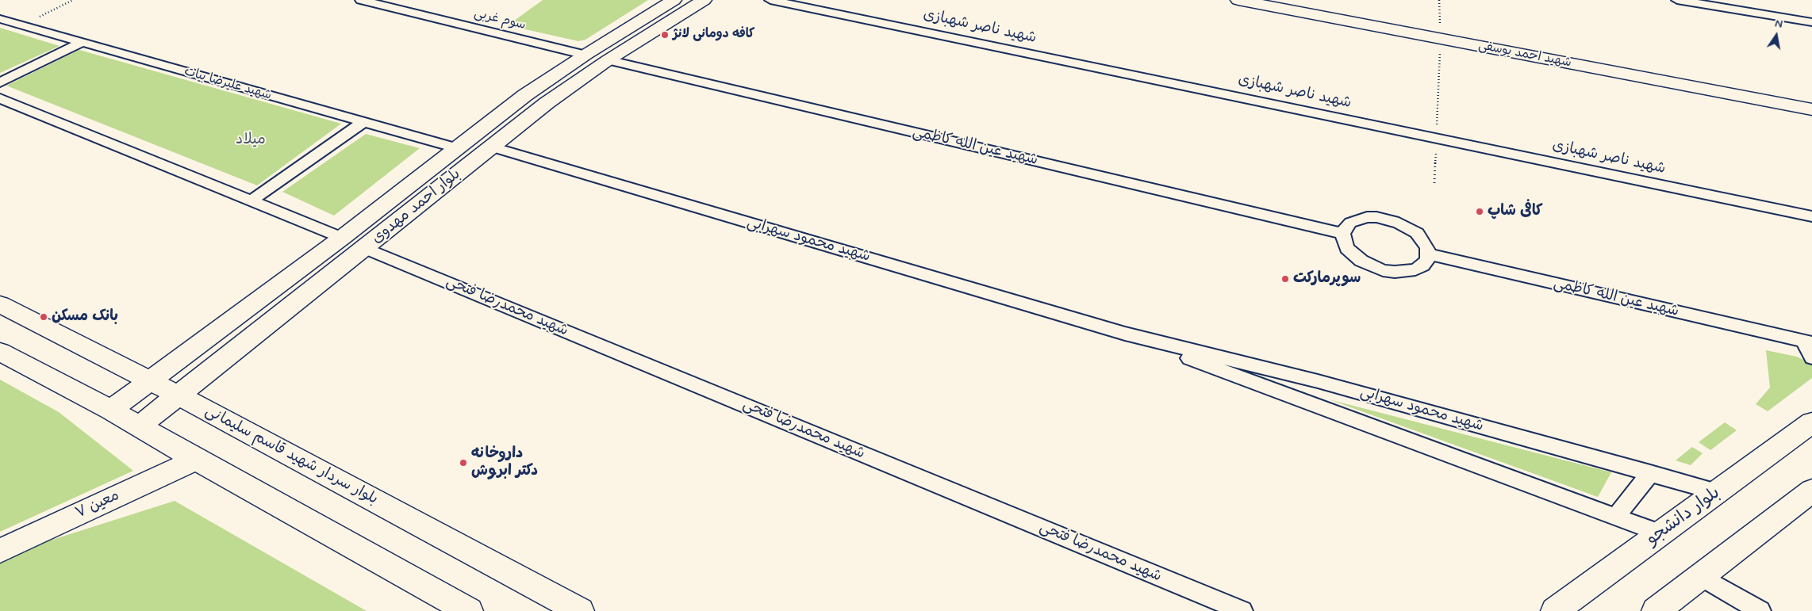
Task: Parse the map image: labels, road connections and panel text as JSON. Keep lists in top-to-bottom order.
{
  "streets": {
    "main road": [
      "شهید احمد یوسفی",
      "بلوار احمد مهدوی",
      "بلوار سردار شهید قاسم سلیمانی",
      "معین ۷",
      "بلوار دانشجو"
    ],
    "street": [
      "سوم غربی",
      "شهید ناصر شهبازی",
      "شهید علیرضا بیات",
      "شهید عین الله کاظمی",
      "شهید محمود سهرابی",
      "شهید محمدرضا فتحی"
    ]
  },
  "crossings": [
    ["سوم غربی", "بلوار احمد مهدوی"],
    ["شهید علیرضا بیات", "بلوار احمد مهدوی"],
    ["شهید عین الله کاظمی", "بلوار احمد مهدوی"],
    ["بلوار احمد مهدوی", "شهید محمود سهرابی"],
    ["بلوار احمد مهدوی", "شهید محمدرضا فتحی"],
    ["بلوار احمد مهدوی", "بلوار سردار شهید قاسم سلیمانی"],
    ["شهید محمود سهرابی", "بلوار دانشجو"]
  ],
  "parks": ["میلاد"],
  "places": [
    "کافه دومانی لانژ",
    "کافی شاپ",
    "سوپرمارکت",
    "بانک مسکن",
    "داروخانه دکتر ابروش"
  ],
  "north": "top"
}
